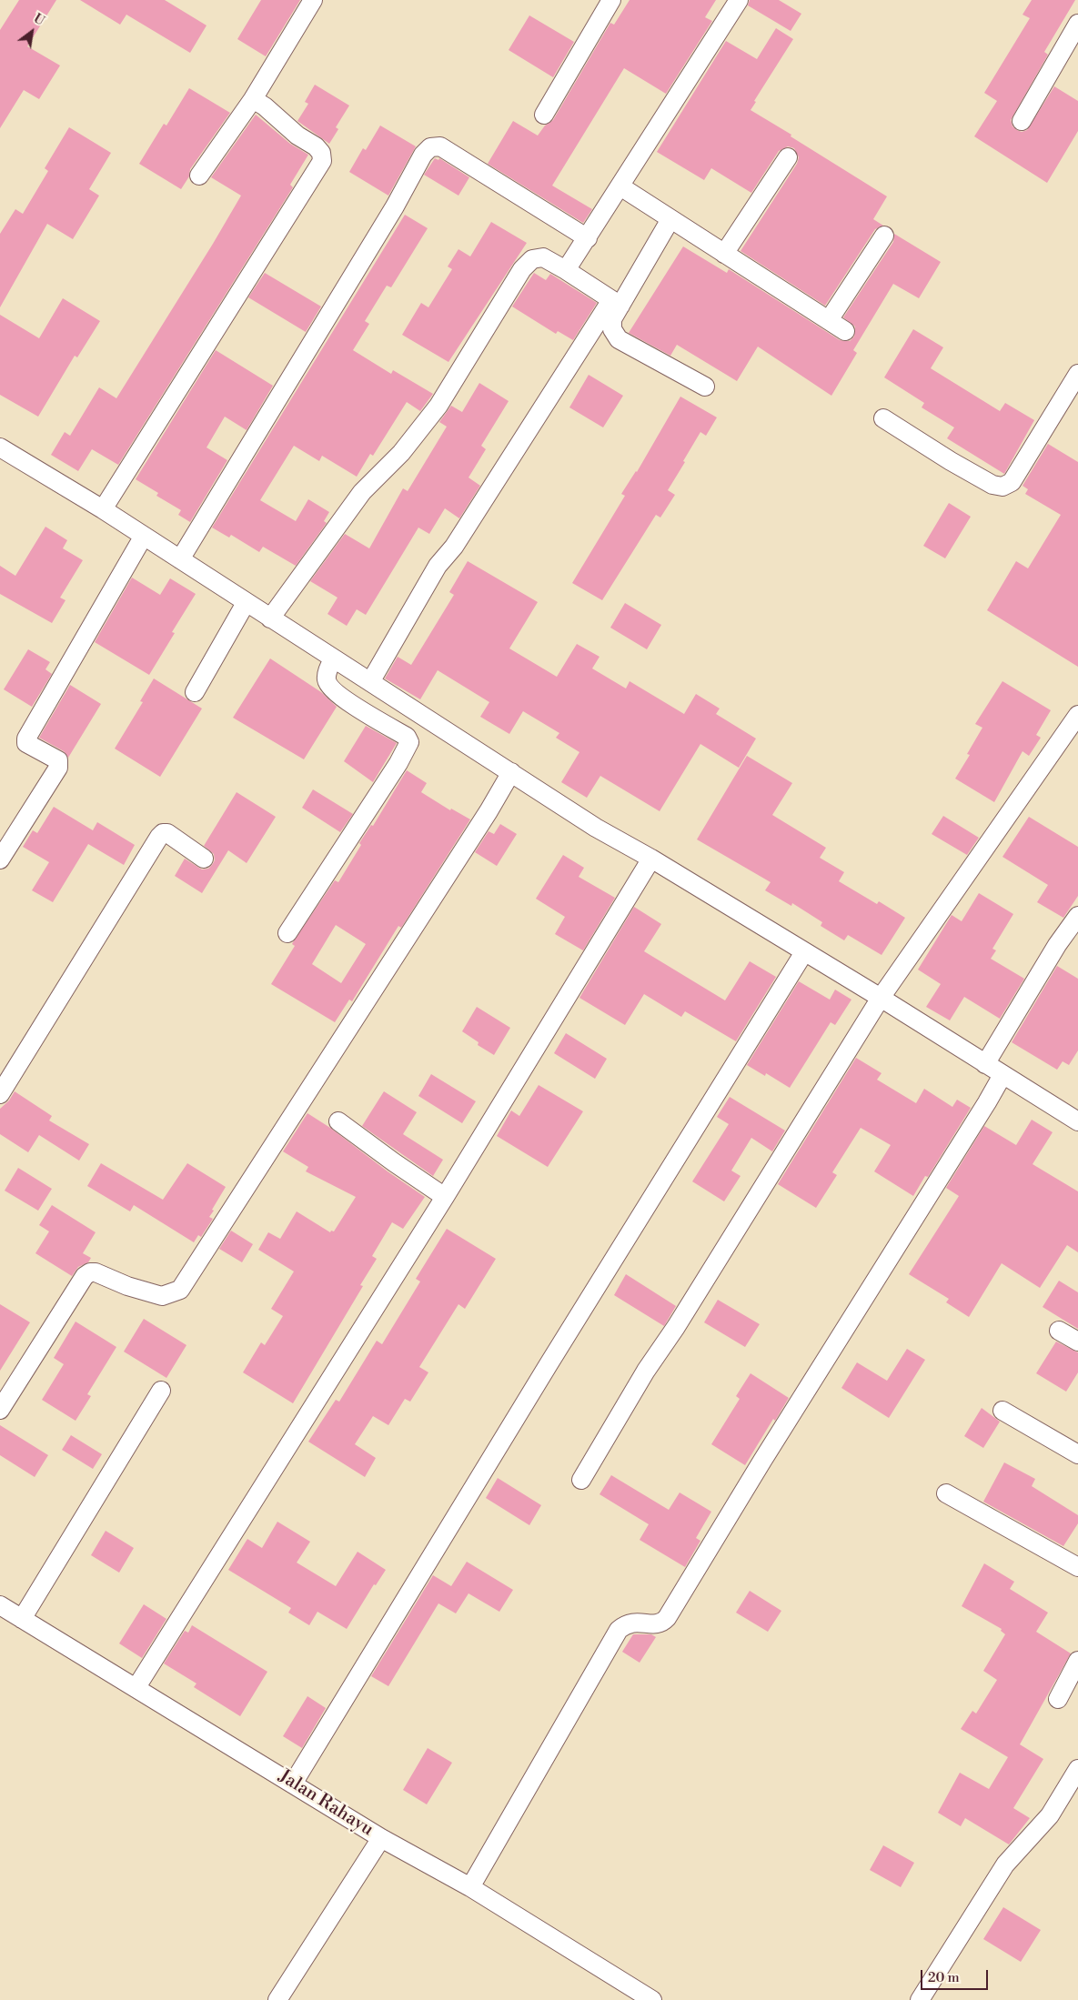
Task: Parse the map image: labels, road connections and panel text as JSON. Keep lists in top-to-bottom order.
{
  "streets": {
    "street": ["Jalan Rahayu"]
  },
  "scale_bar": "20 m",
  "north": "top right"
}
